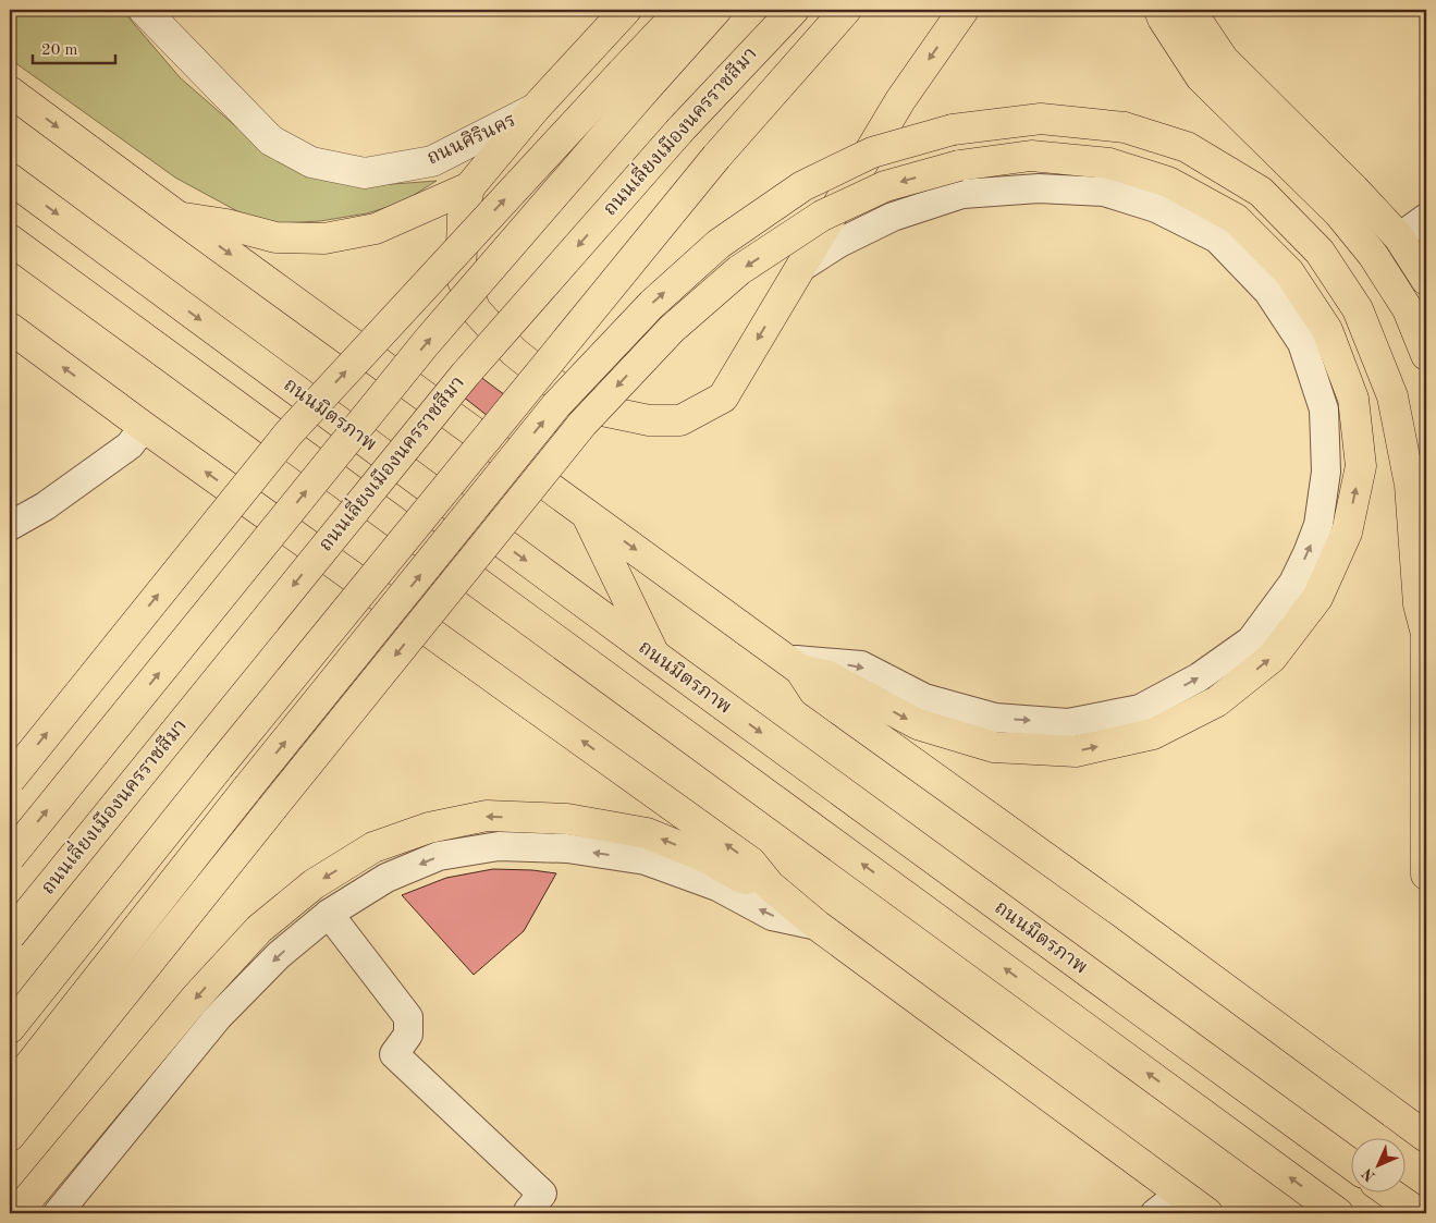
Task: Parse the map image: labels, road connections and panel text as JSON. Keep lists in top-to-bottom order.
{
  "streets": {
    "highway": ["ถนนเลี่ยงเมืองนครราชสีมา", "ถนนมิตรภาพ"],
    "street": ["ถนนศิรินคร"]
  },
  "scale_bar": "20 m",
  "north": "bottom left"
}
